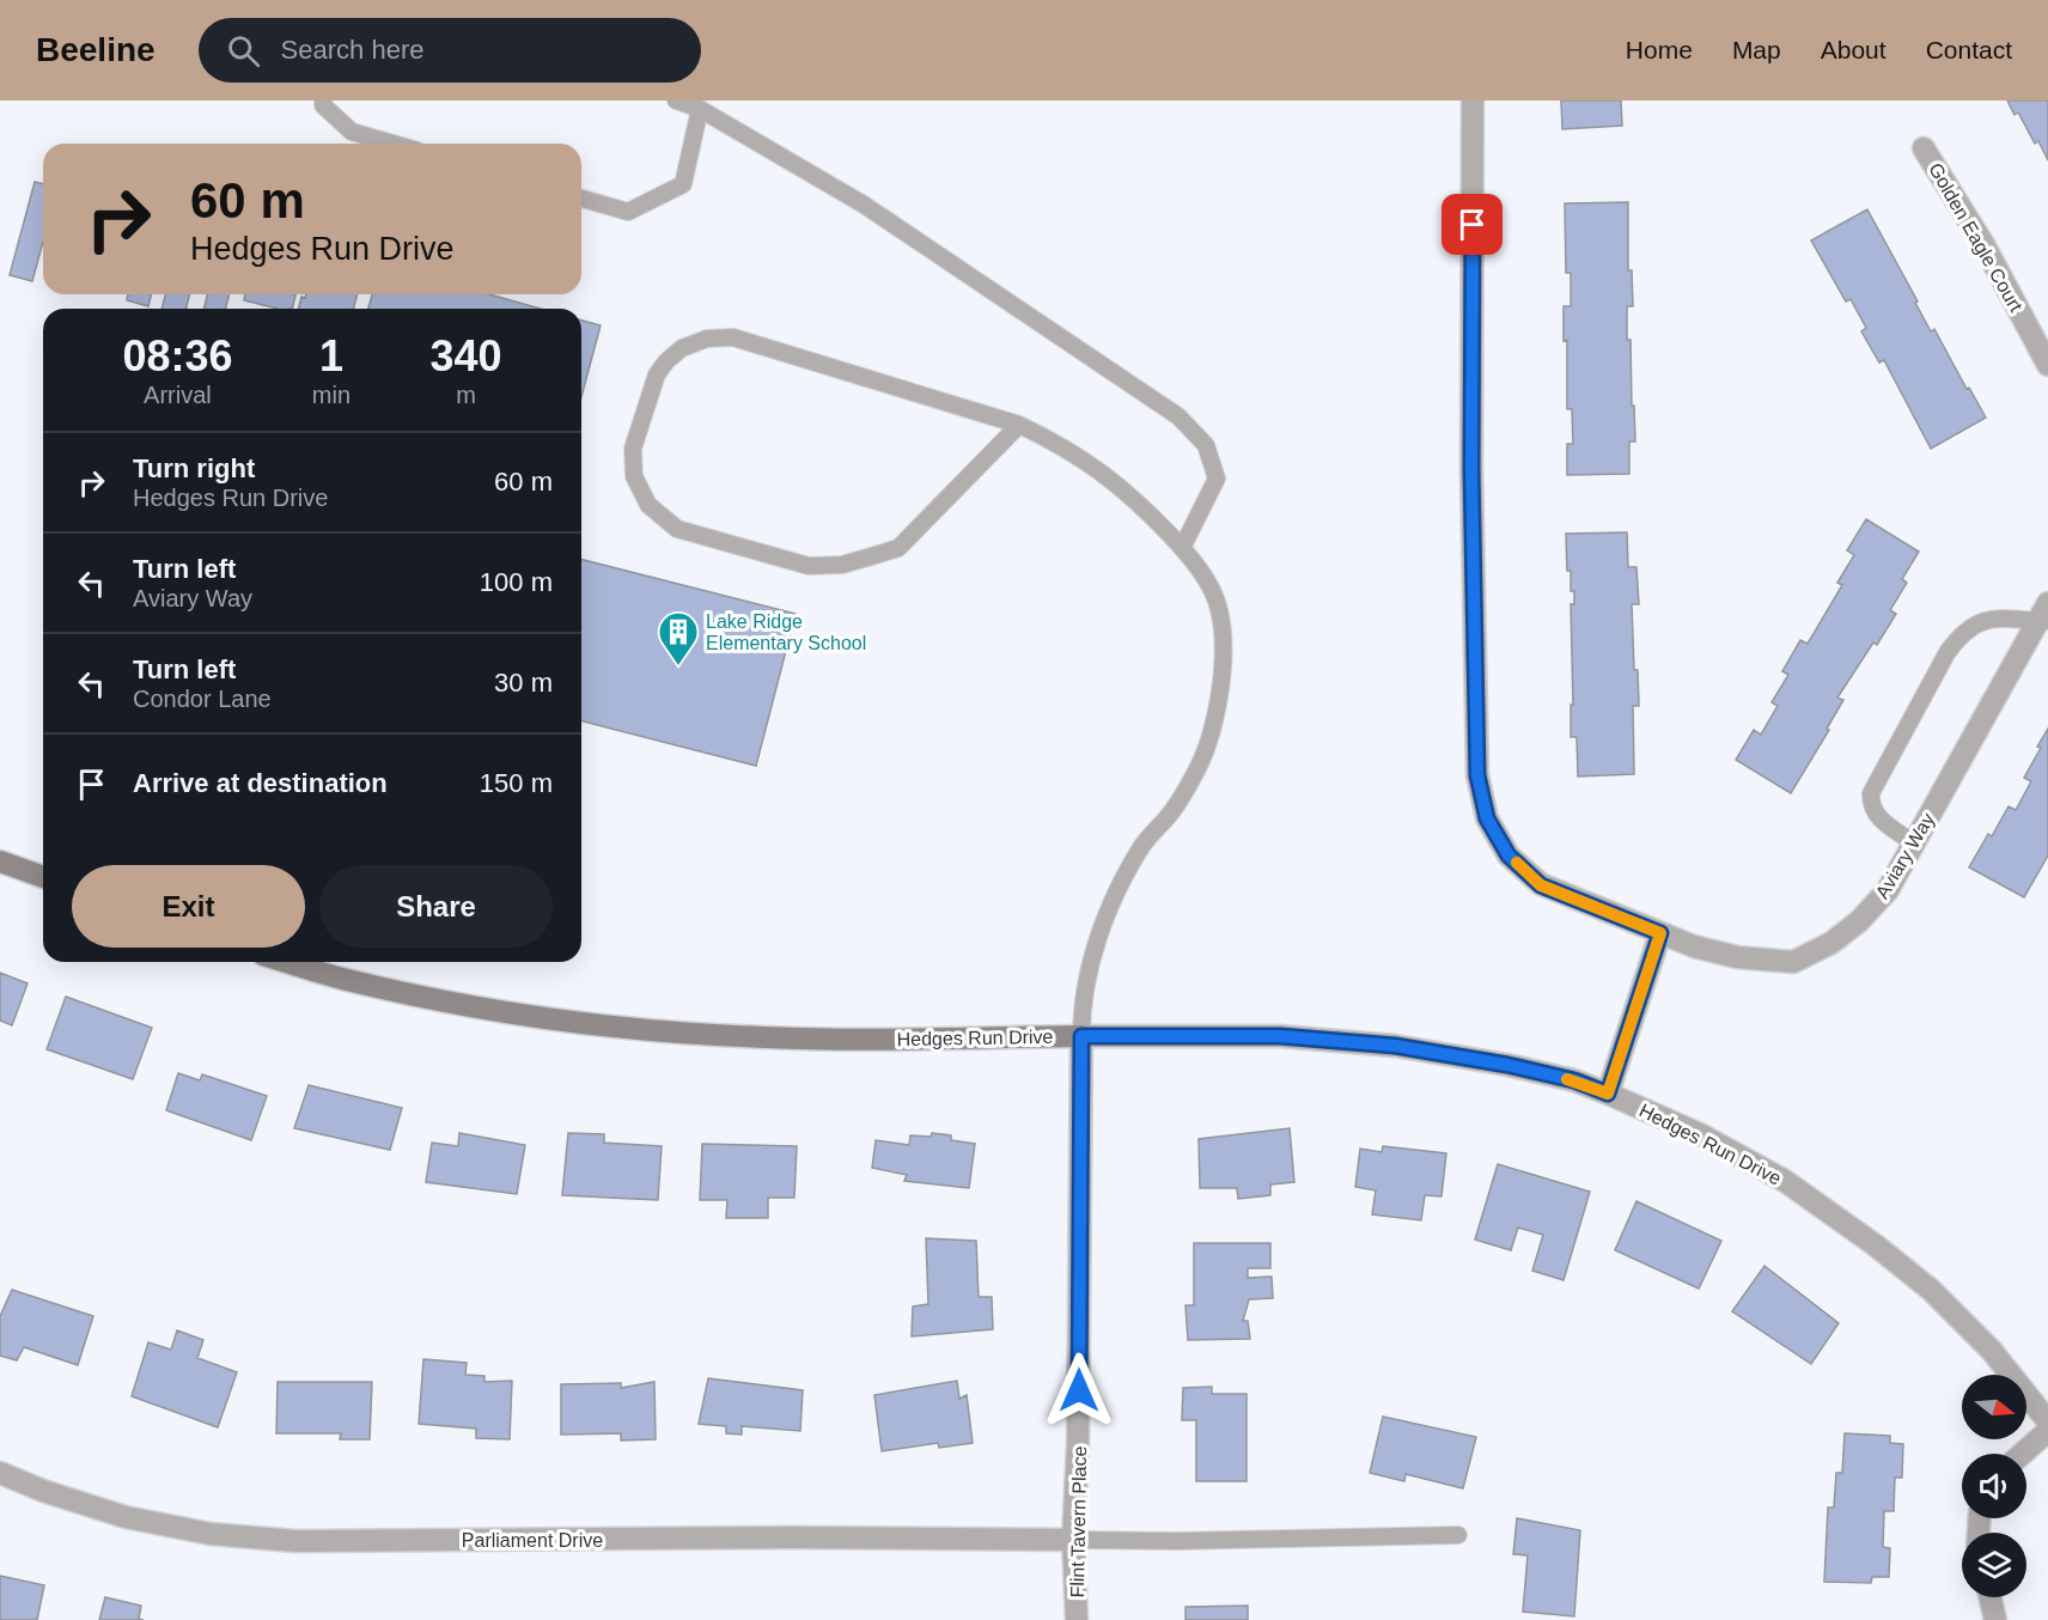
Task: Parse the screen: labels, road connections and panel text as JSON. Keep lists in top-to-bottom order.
{
  "streets": {
    "street": [
      "Golden Eagle Court",
      "Aviary Way",
      "Hedges Run Drive",
      "Flint Tavern Place",
      "Parliament Drive"
    ]
  },
  "crossings": [
    ["Hedges Run Drive", "Flint Tavern Place"],
    ["Flint Tavern Place", "Parliament Drive"]
  ],
  "places": {
    "building": ["Lake Ridge Elementary School"]
  },
  "north": "right",
  "page": {
    "header": "Beeline",
    "search": "Search here",
    "nav": [
      "Home",
      "Map",
      "About",
      "Contact"
    ],
    "turn": ["60 m", "Hedges Run Drive"],
    "eta": [
      "08:36",
      "Arrival",
      "1",
      "min",
      "340",
      "m"
    ],
    "list": [
      {
        "name": "Turn right",
        "note": "Hedges Run Drive",
        "value": "60 m"
      },
      {
        "name": "Turn left",
        "note": "Aviary Way",
        "value": "100 m"
      },
      {
        "name": "Turn left",
        "note": "Condor Lane",
        "value": "30 m"
      },
      {
        "name": "Arrive at destination",
        "value": "150 m"
      }
    ],
    "buttons": ["Exit", "Share"]
  }
}
